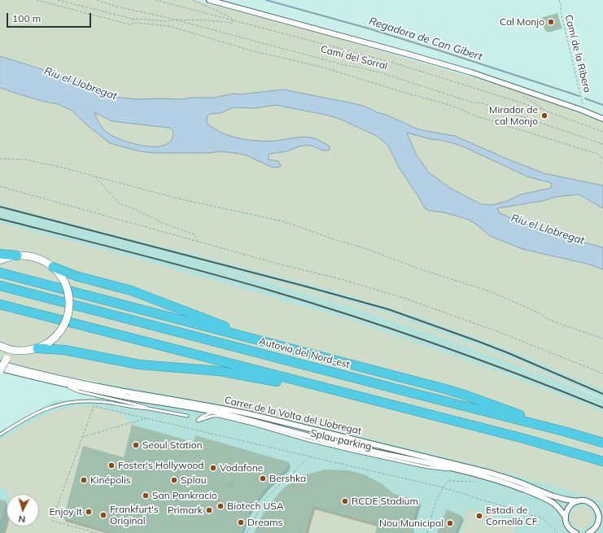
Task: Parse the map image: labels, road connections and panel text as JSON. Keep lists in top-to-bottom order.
{
  "streets": {
    "highway": ["Autovia del Nord-est"],
    "street": ["Camí del Sorral", "Carrer de la Volta del Llobregat"],
    "lane": ["Splau parking"],
    "path": ["Camí de la Ribera"]
  },
  "crossings": [
    ["Camí de la Ribera", "Camí del Sorral"],
    ["Carrer de la Volta del Llobregat", "Splau parking"]
  ],
  "water": ["Regadora de Can Gibert", "Riu el Llobregat"],
  "places": [
    "Cal Monjo",
    "Mirador de cal Monjo",
    "Seoul Station",
    "Foster's Hollywood",
    "Vodafone",
    "Bershka",
    "Kinépolis",
    "Splau",
    "San Pankracio",
    "RCDE Stadium",
    "Biotech USA",
    "Primark",
    "Enjoy It",
    "Frankfurt's Original",
    "Estadi de Cornellà CF",
    "Dreams",
    "Nou Municipal"
  ],
  "scale_bar": "100 m",
  "north": "bottom"
}
